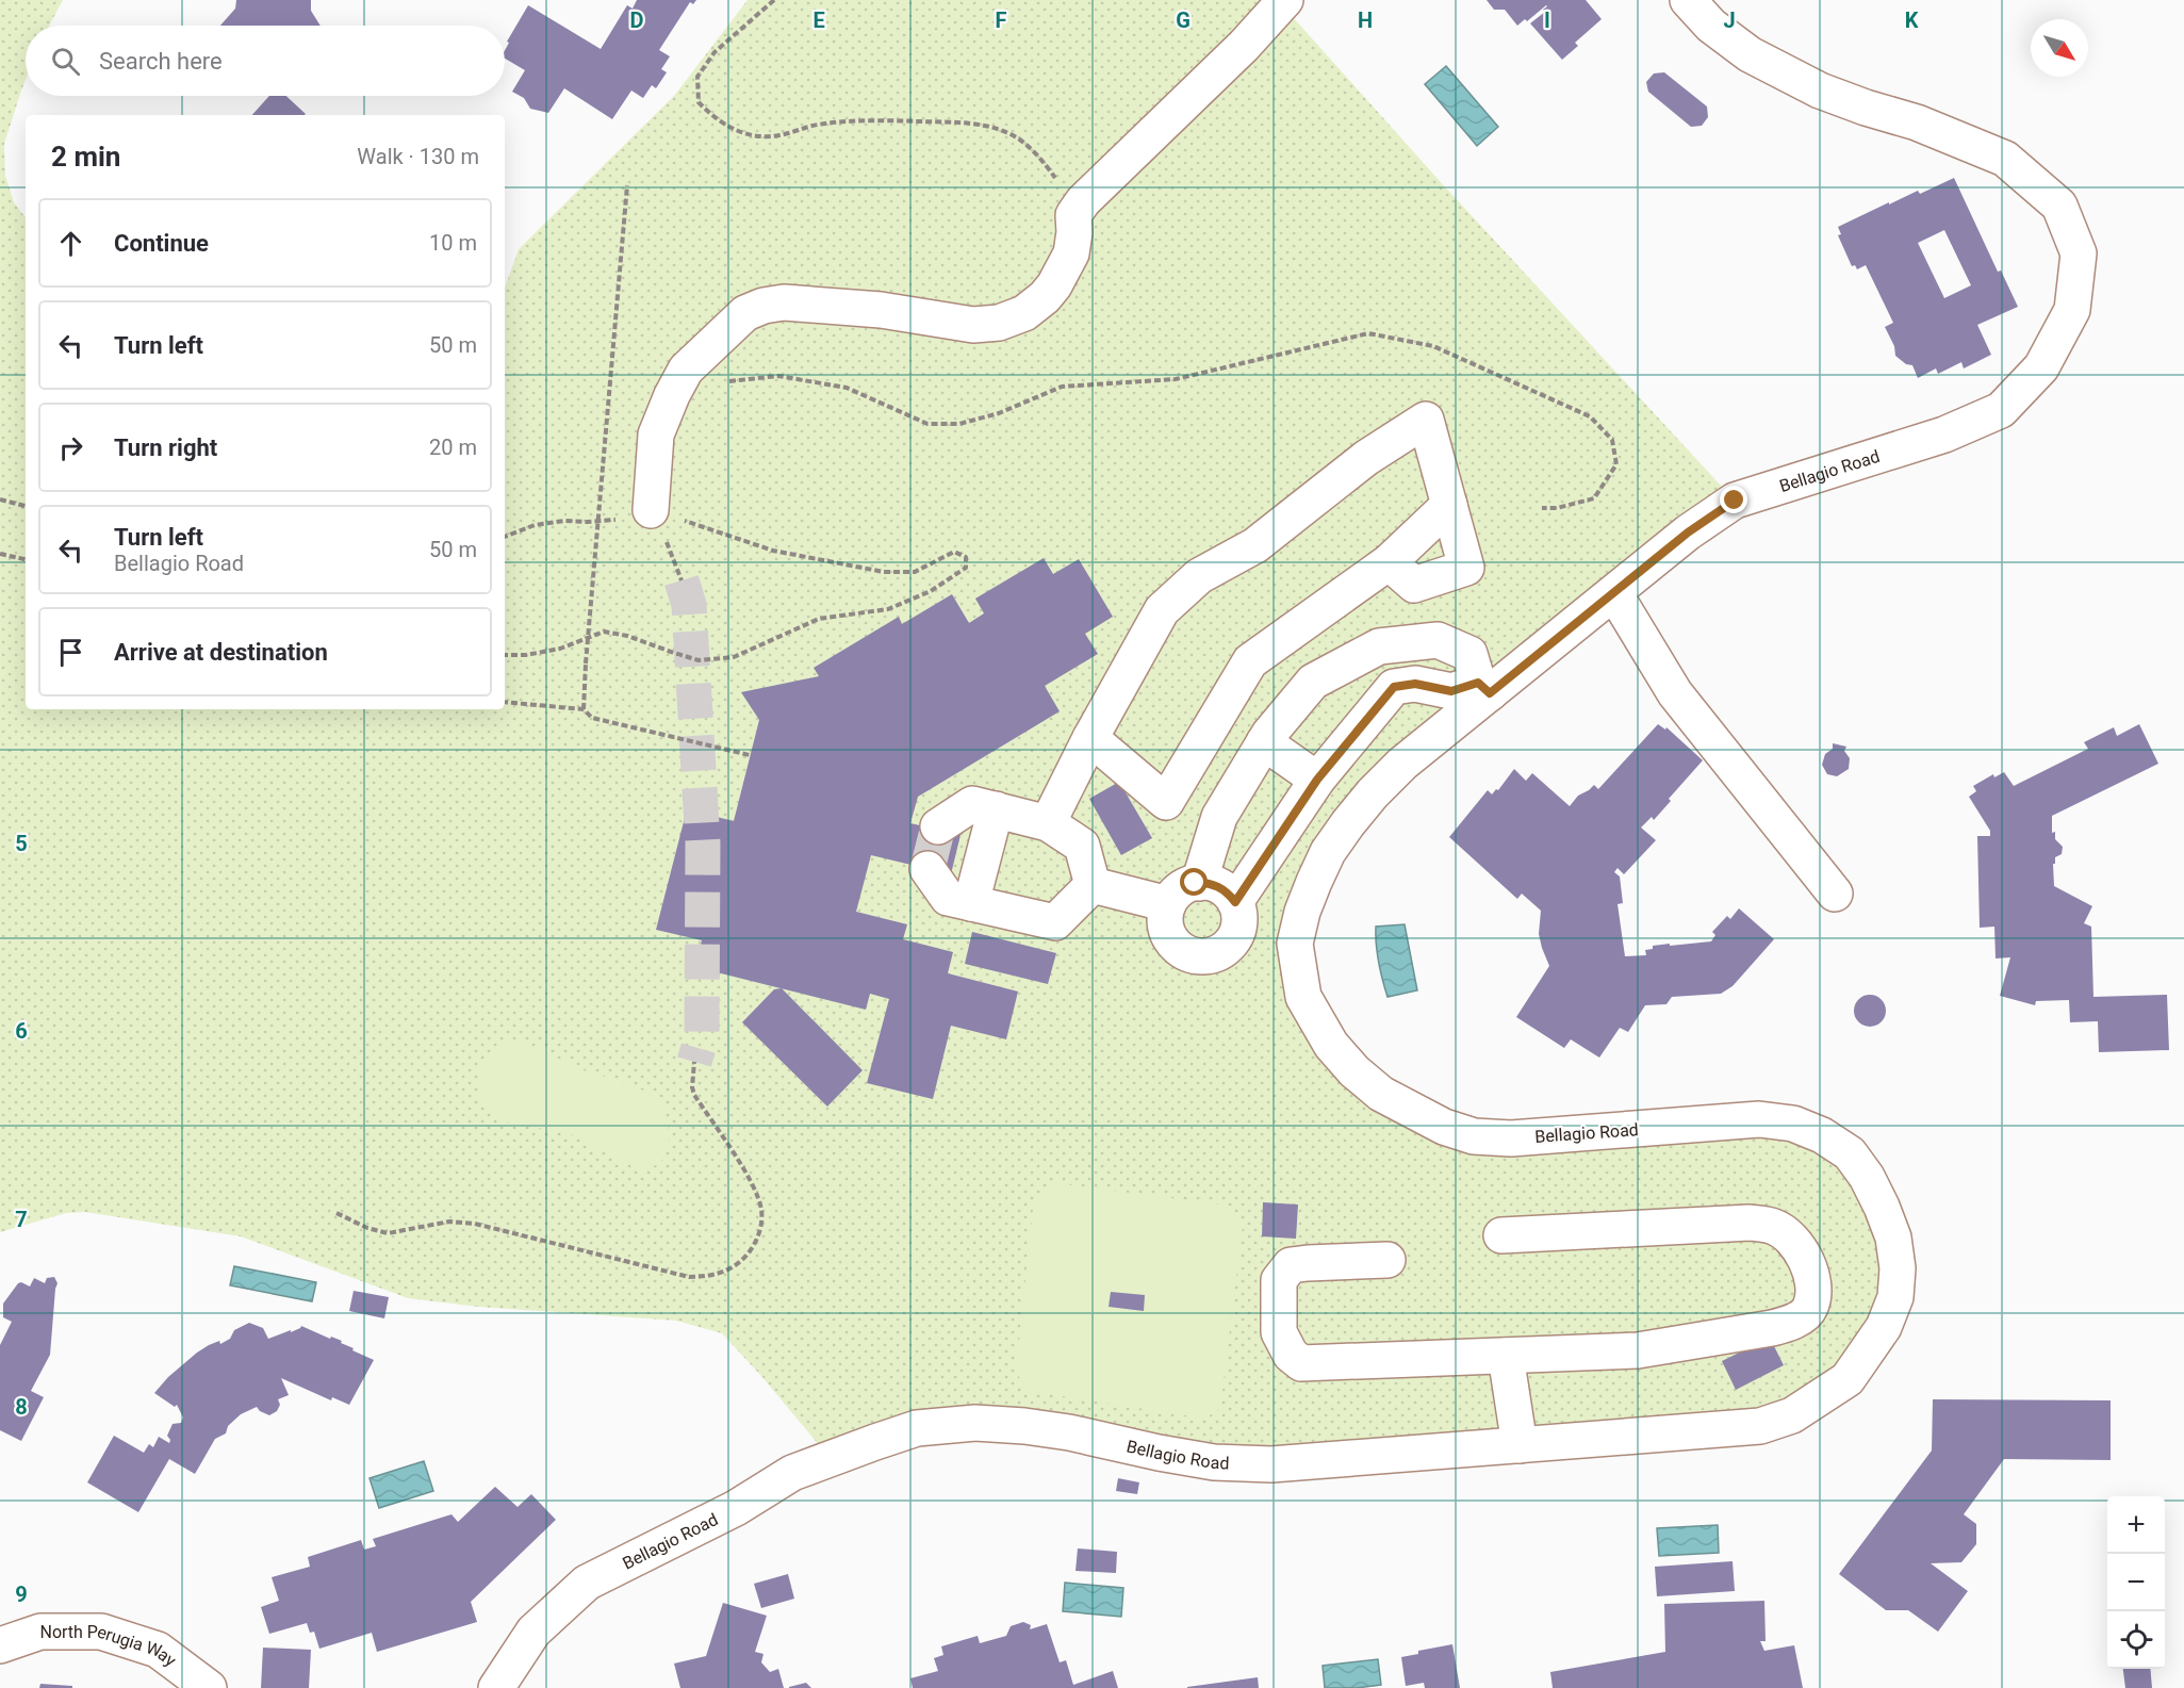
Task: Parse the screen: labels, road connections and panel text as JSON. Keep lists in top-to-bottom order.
{
  "streets": {
    "street": ["Bellagio Road", "North Perugia Way"]
  },
  "north": "bottom right",
  "page": {
    "search": "Search here",
    "heading": ["2 min", "Walk · 130 m"],
    "list": [
      ["Continue", "10 m"],
      ["Turn left", "50 m"],
      ["Turn right", "20 m"],
      ["Turn left", "Bellagio Road", "50 m"],
      "Arrive at destination"
    ],
    "map_buttons": ["+", "−"]
  },
  "grid": {
    "columns": [
      "D",
      "E",
      "F",
      "G",
      "H",
      "I",
      "J",
      "K"
    ],
    "rows": [
      "5",
      "6",
      "7",
      "8",
      "9"
    ]
  }
}
